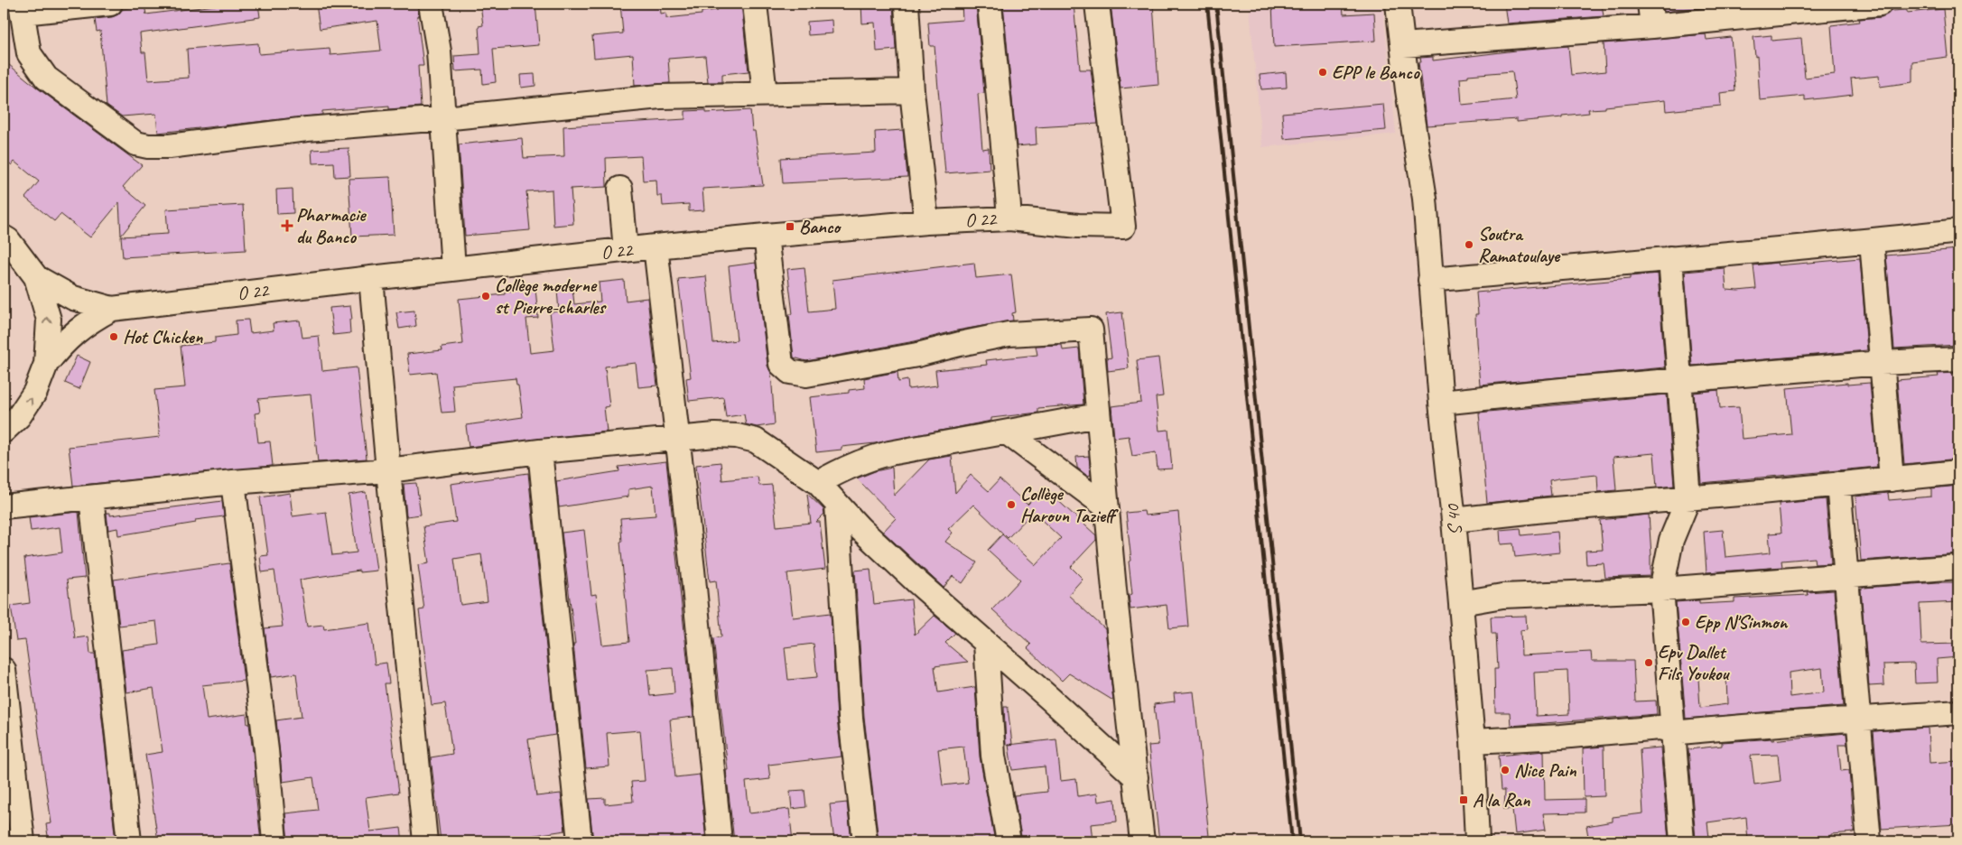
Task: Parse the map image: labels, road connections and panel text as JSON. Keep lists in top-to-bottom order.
{
  "streets": {
    "street": ["O 22", "S 40"]
  },
  "places": {
    "other": [
      "EPP le Banco",
      "Soutra Ramatoulaye",
      "Collège moderne st Pierre-charles",
      "Hot Chicken",
      "Collège Haroun Tazieff",
      "Epp N'Sinmon",
      "Epv Dallet Fils Youkou",
      "Nice Pain"
    ],
    "health": ["Pharmacie du Banco"],
    "transit": ["Banco", "A la Ran"]
  }
}
